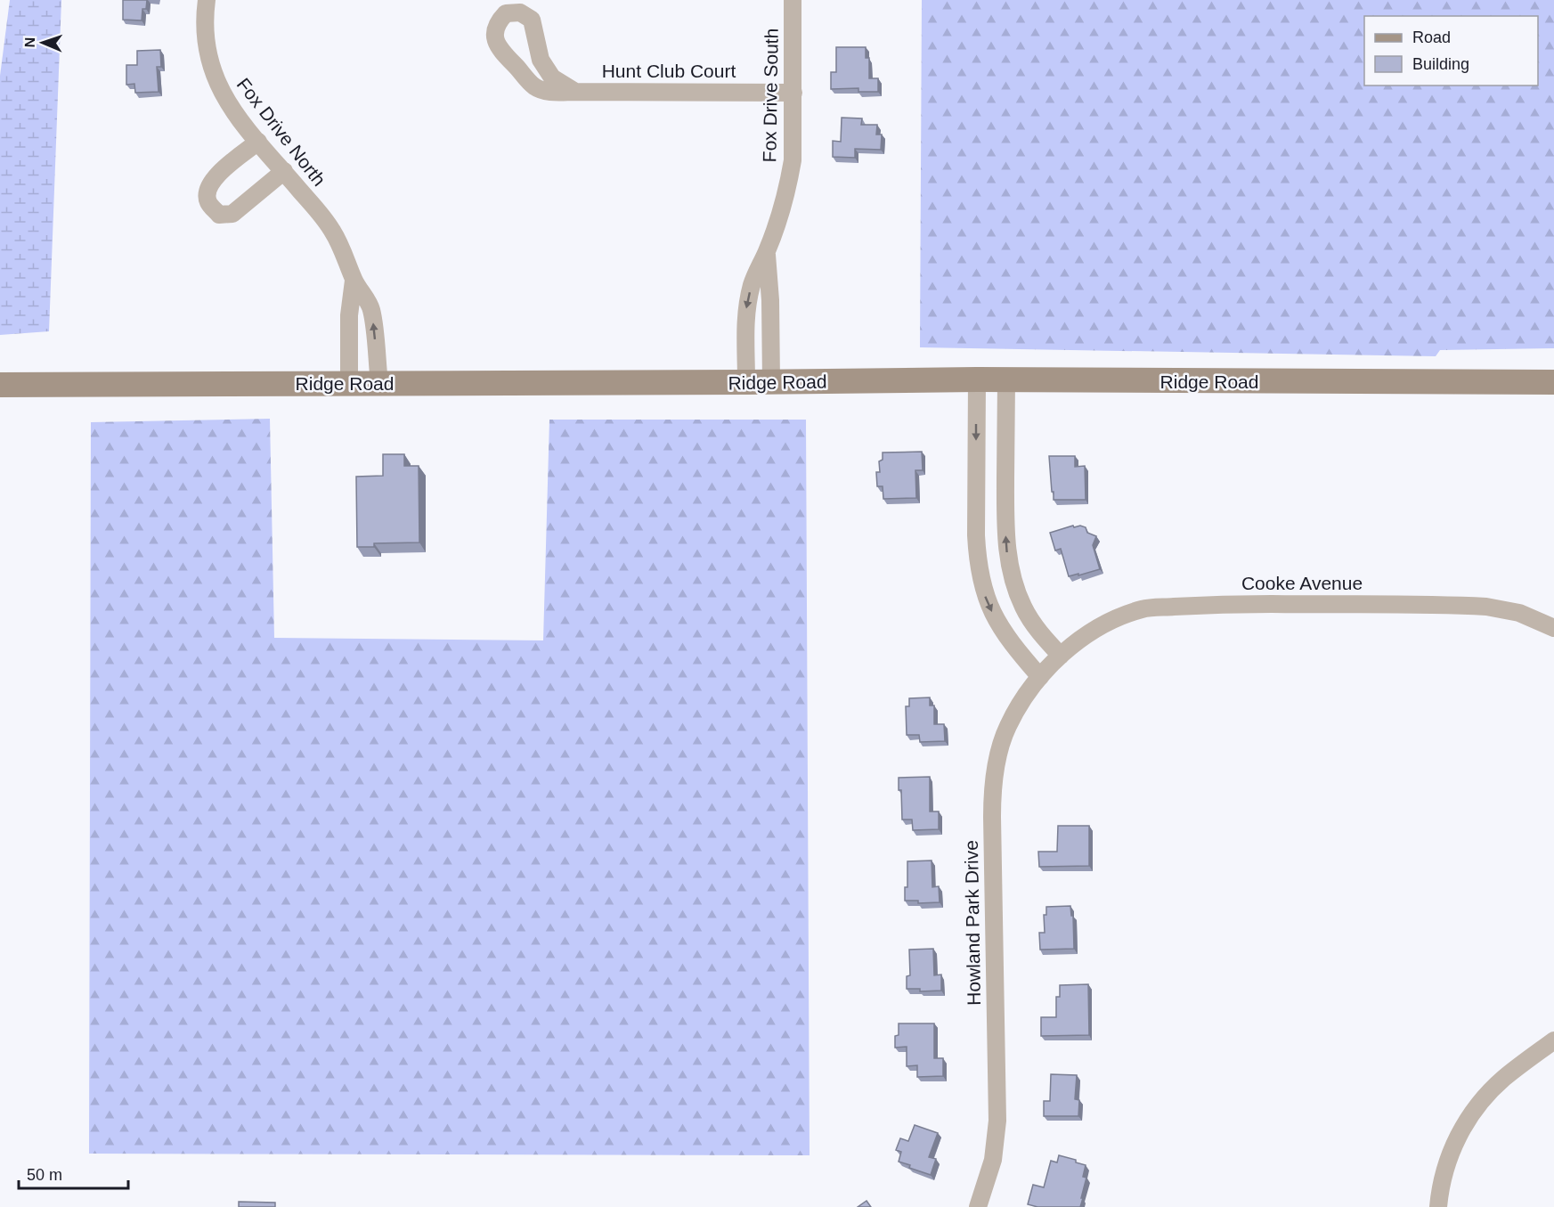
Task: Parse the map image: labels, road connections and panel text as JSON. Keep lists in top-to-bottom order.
{
  "streets": {
    "street": [
      "Hunt Club Court",
      "Fox Drive South",
      "Fox Drive North",
      "Ridge Road",
      "Cooke Avenue",
      "Howland Park Drive"
    ]
  },
  "crossings": [
    ["Hunt Club Court", "Fox Drive South"],
    ["Fox Drive South", "Ridge Road"],
    ["Fox Drive North", "Ridge Road"],
    ["Cooke Avenue", "Howland Park Drive"]
  ],
  "legend": ["Road", "Building"],
  "scale_bar": "50 m",
  "north": "left"
}
